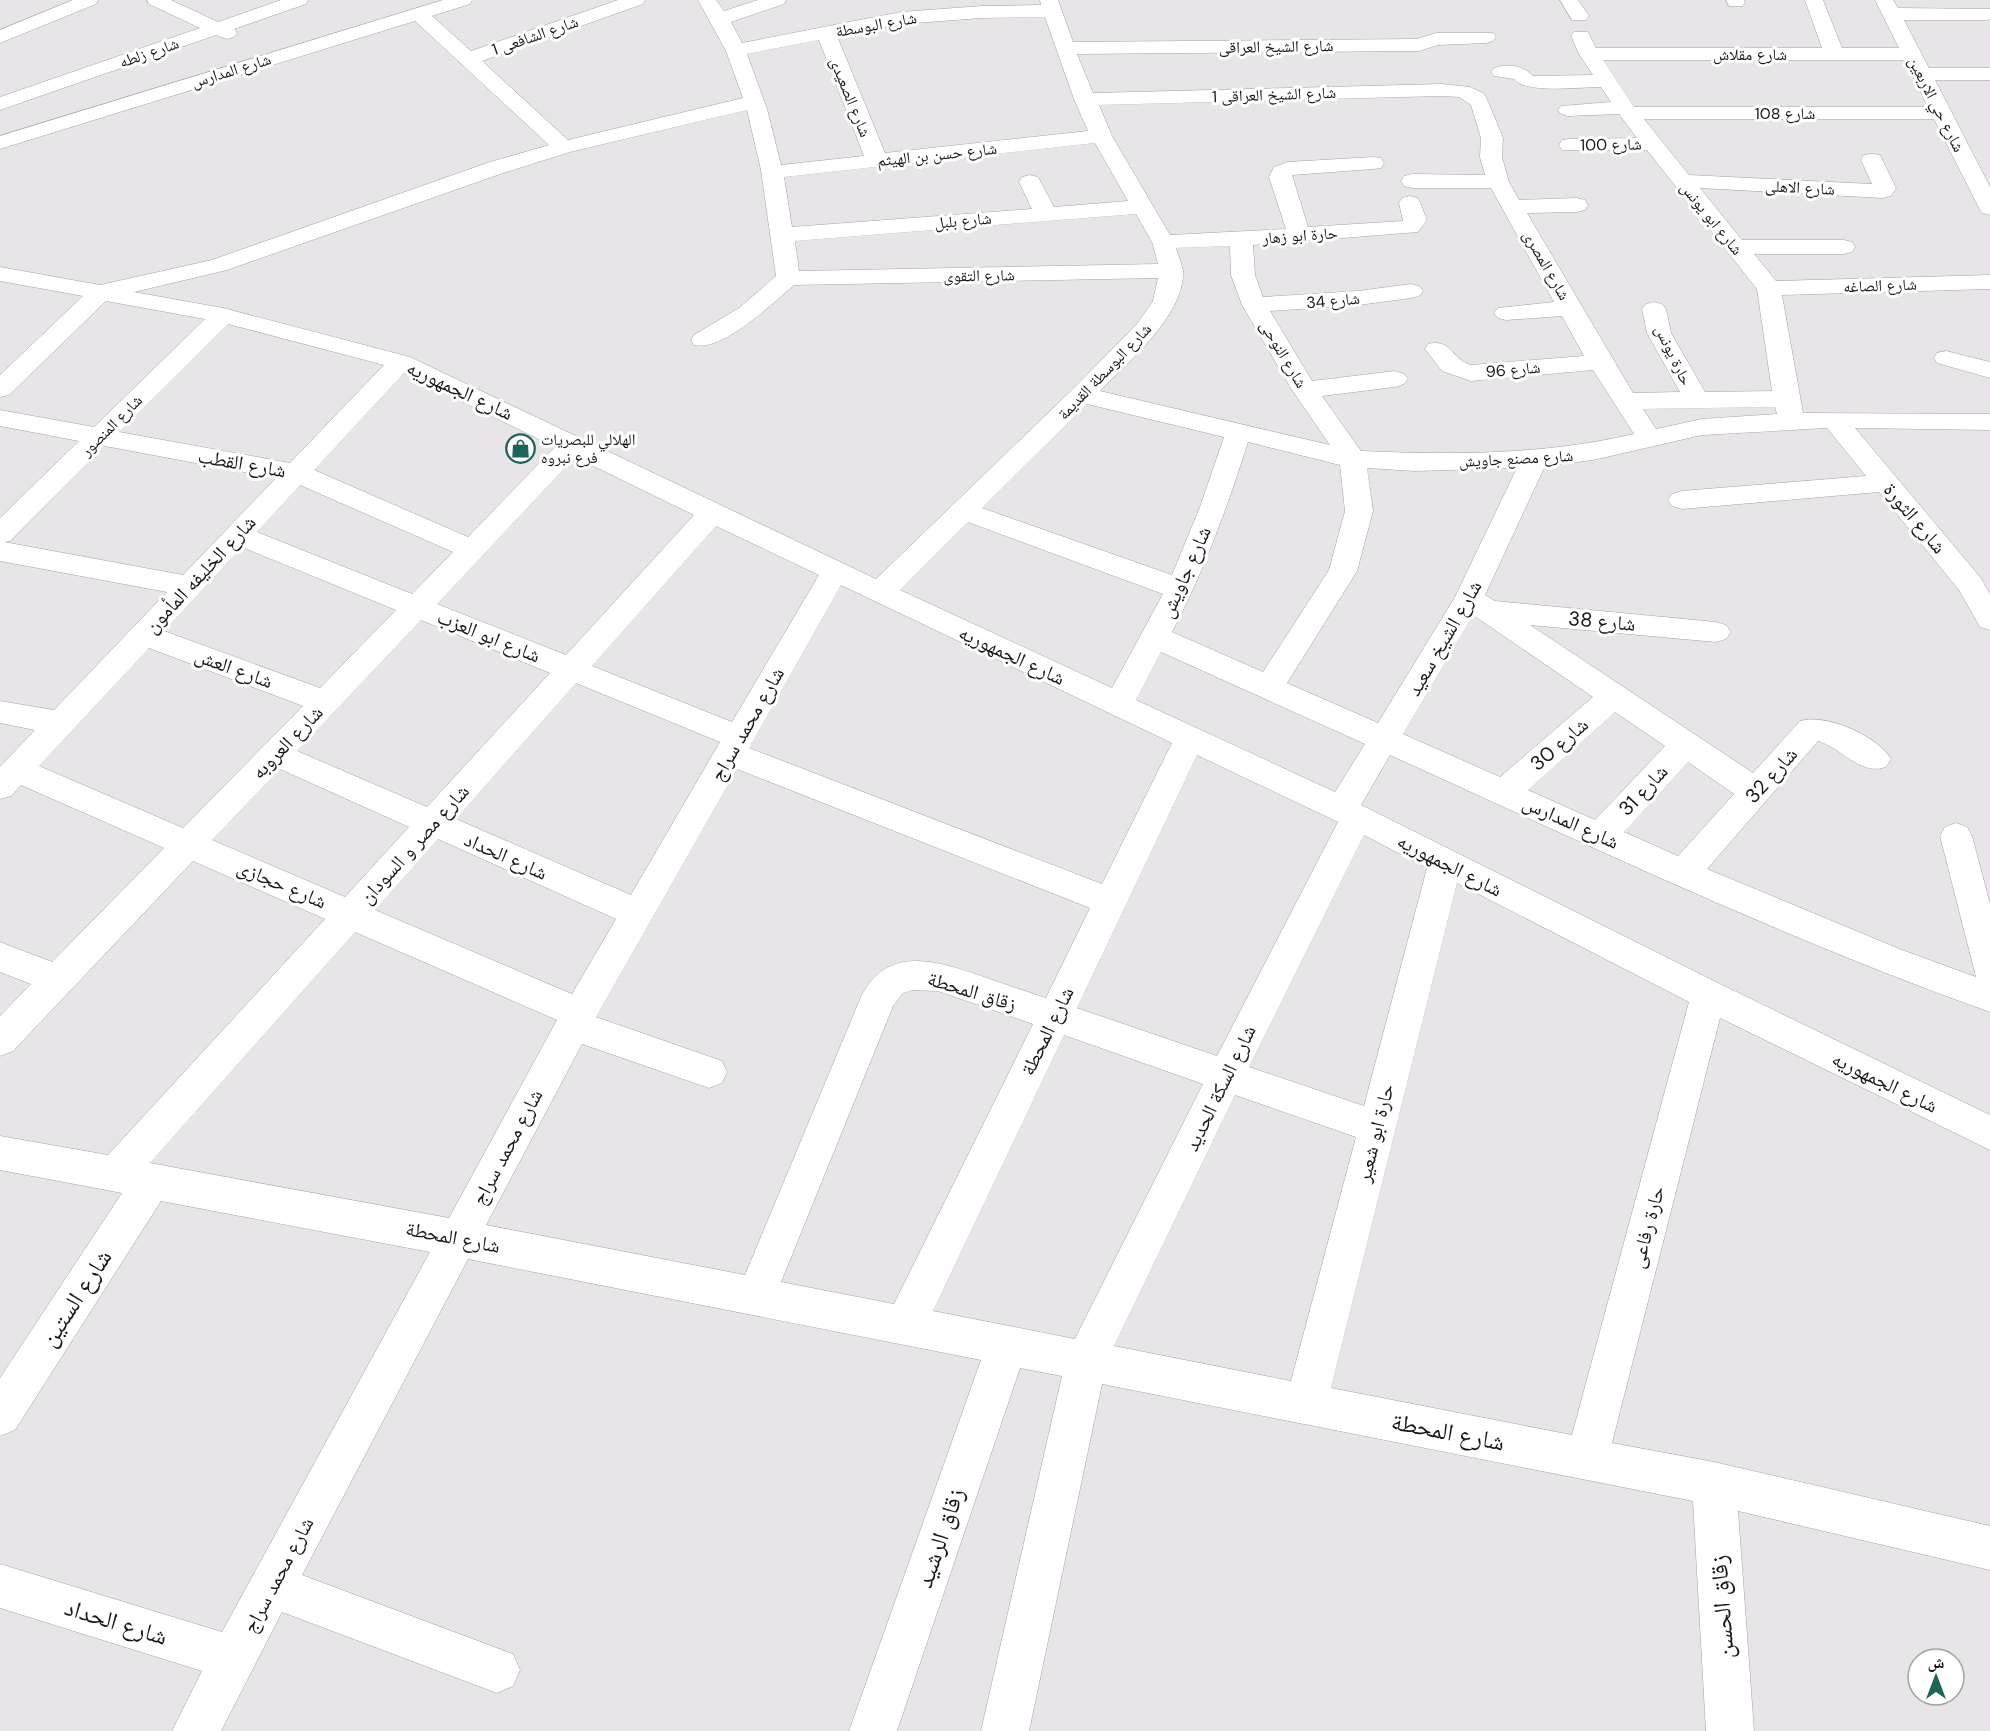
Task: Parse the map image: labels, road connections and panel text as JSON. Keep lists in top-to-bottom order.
{
  "streets": {
    "street": [
      "شارع البوسطة",
      "شارع الشافعى 1",
      "شارع الشيخ العراقى",
      "شارع زلطه",
      "شارع مقلاش",
      "شارع المدارس",
      "شارع الشيخ العراقى 1",
      "شارع الصعيدى",
      "شارع حي الاربعين",
      "شارع 108",
      "شارع 100",
      "شارع حسن بن الهيثم",
      "شارع الاهلى",
      "شارع ابو يونس",
      "شارع بلبل",
      "حارة ابو زهار",
      "شارع المصرى",
      "شارع التقوى",
      "شارع الصاغه",
      "شارع 34",
      "شارع النوحى",
      "حارة يونس",
      "شارع 96",
      "شارع البوسطة القديمة",
      "شارع الجمهوريه",
      "شارع المنصور",
      "شارع مصنع جاويش",
      "شارع القطب",
      "شارع الثورة",
      "شارع جاويش",
      "شارع الخليفه المأمون",
      "شارع 38",
      "شارع ابو العزب",
      "شارع الشيخ سعيد",
      "شارع العش",
      "شارع محمد سراج",
      "شارع العروبه",
      "شارع 30",
      "شارع 32",
      "شارع 31",
      "شارع مصر و السودان",
      "شارع الحداد",
      "شارع حجازى",
      "زقاق المحطة",
      "شارع المحطة",
      "شارع السكة الحديد",
      "حارة ابو شعير",
      "حارة رفاعى",
      "شارع الستين",
      "زقاق الرشيد",
      "زقاق الحسن"
    ]
  },
  "crossings": [
    ["شارع البوسطة", "شارع الصعيدى"],
    ["شارع البوسطة", "شارع البوسطة القديمة"],
    ["شارع الشيخ العراقى", "شارع البوسطة القديمة"],
    ["شارع مقلاش", "شارع حي الاربعين"],
    ["شارع مقلاش", "شارع ابو يونس"],
    ["شارع المدارس", "شارع جاويش"],
    ["شارع المدارس", "شارع الشيخ سعيد"],
    ["شارع المدارس", "شارع 30"],
    ["شارع المدارس", "شارع 32"],
    ["شارع المدارس", "شارع 31"],
    ["شارع الشيخ العراقى 1", "شارع المصرى"],
    ["شارع الشيخ العراقى 1", "شارع البوسطة القديمة"],
    ["شارع الصعيدى", "شارع حسن بن الهيثم"],
    ["شارع حي الاربعين", "شارع 108"],
    ["شارع 108", "شارع ابو يونس"],
    ["شارع 100", "شارع ابو يونس"],
    ["شارع حسن بن الهيثم", "شارع البوسطة القديمة"],
    ["شارع الاهلى", "شارع ابو يونس"],
    ["شارع ابو يونس", "شارع الصاغه"],
    ["شارع ابو يونس", "شارع مصنع جاويش"],
    ["شارع بلبل", "شارع البوسطة القديمة"],
    ["حارة ابو زهار", "شارع النوحى"],
    ["حارة ابو زهار", "شارع البوسطة القديمة"],
    ["شارع المصرى", "شارع 96"],
    ["شارع المصرى", "شارع مصنع جاويش"],
    ["شارع التقوى", "شارع البوسطة القديمة"],
    ["شارع 34", "شارع النوحى"],
    ["شارع النوحى", "شارع مصنع جاويش"],
    ["شارع البوسطة القديمة", "شارع الجمهوريه"],
    ["شارع البوسطة القديمة", "شارع مصنع جاويش"],
    ["شارع الجمهوريه", "شارع المنصور"],
    ["شارع الجمهوريه", "شارع جاويش"],
    ["شارع الجمهوريه", "شارع الخليفه المأمون"],
    ["شارع الجمهوريه", "شارع الشيخ سعيد"],
    ["شارع الجمهوريه", "شارع محمد سراج"],
    ["شارع الجمهوريه", "شارع العروبه"],
    ["شارع الجمهوريه", "شارع مصر و السودان"],
    ["شارع الجمهوريه", "شارع المحطة"],
    ["شارع الجمهوريه", "شارع السكة الحديد"],
    ["شارع الجمهوريه", "حارة ابو شعير"],
    ["شارع الجمهوريه", "حارة رفاعى"],
    ["شارع المنصور", "شارع القطب"],
    ["شارع مصنع جاويش", "شارع الثورة"],
    ["شارع مصنع جاويش", "شارع جاويش"],
    ["شارع مصنع جاويش", "شارع الشيخ سعيد"],
    ["شارع القطب", "شارع الخليفه المأمون"],
    ["شارع القطب", "شارع العروبه"],
    ["شارع الخليفه المأمون", "شارع ابو العزب"],
    ["شارع الخليفه المأمون", "شارع العش"],
    ["شارع الخليفه المأمون", "شارع حجازى"],
    ["شارع 38", "شارع الشيخ سعيد"],
    ["شارع ابو العزب", "شارع محمد سراج"],
    ["شارع ابو العزب", "شارع العروبه"],
    ["شارع ابو العزب", "شارع مصر و السودان"],
    ["شارع ابو العزب", "شارع المحطة"],
    ["شارع الشيخ سعيد", "شارع السكة الحديد"],
    ["شارع العش", "شارع العروبه"],
    ["شارع محمد سراج", "شارع الحداد"],
    ["شارع محمد سراج", "شارع حجازى"],
    ["شارع محمد سراج", "شارع المحطة"],
    ["شارع العروبه", "شارع الحداد"],
    ["شارع العروبه", "شارع حجازى"],
    ["شارع مصر و السودان", "شارع الحداد"],
    ["شارع مصر و السودان", "شارع حجازى"],
    ["شارع مصر و السودان", "شارع المحطة"],
    ["شارع مصر و السودان", "شارع الستين"],
    ["زقاق المحطة", "شارع المحطة"],
    ["زقاق المحطة", "شارع السكة الحديد"],
    ["زقاق المحطة", "حارة ابو شعير"],
    ["شارع المحطة", "شارع السكة الحديد"],
    ["شارع المحطة", "حارة ابو شعير"],
    ["شارع المحطة", "حارة رفاعى"],
    ["شارع المحطة", "شارع الستين"],
    ["شارع المحطة", "زقاق الرشيد"],
    ["شارع المحطة", "زقاق الحسن"]
  ],
  "places": {
    "shop": ["الهلالي للبصريات فرع نبروه"]
  },
  "north": "top"
}
